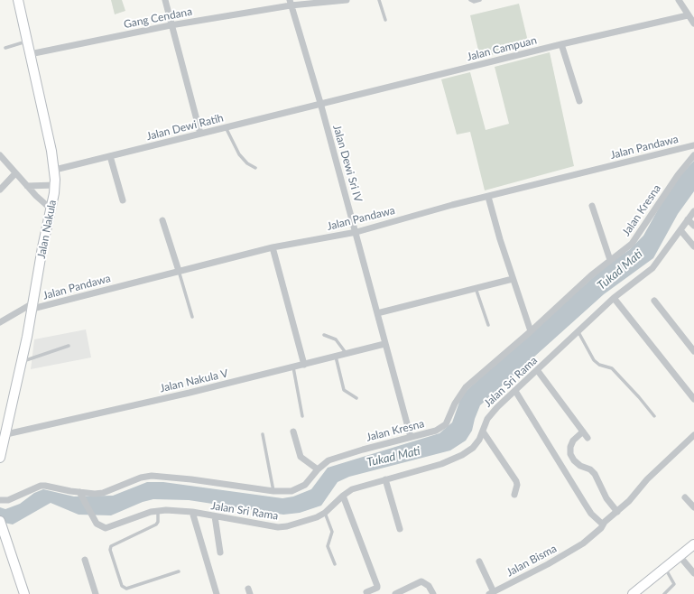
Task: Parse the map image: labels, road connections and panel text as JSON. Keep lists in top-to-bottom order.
{
  "streets": {
    "main road": ["Jalan Nakula"],
    "street": [
      "Gang Cendana",
      "Jalan Campuan",
      "Jalan Dewi Ratih",
      "Jalan Pandawa",
      "Jalan Dewi Sri IV",
      "Jalan Kresna",
      "Jalan Nakula V",
      "Jalan Sri Rama",
      "Jalan Bisma"
    ]
  },
  "crossings": [
    ["Gang Cendana", "Jalan Dewi Sri IV"],
    ["Gang Cendana", "Jalan Nakula"],
    ["Jalan Campuan", "Jalan Dewi Ratih"],
    ["Jalan Campuan", "Jalan Dewi Sri IV"],
    ["Jalan Dewi Ratih", "Jalan Dewi Sri IV"],
    ["Jalan Dewi Ratih", "Jalan Nakula"],
    ["Jalan Pandawa", "Jalan Dewi Sri IV"],
    ["Jalan Pandawa", "Jalan Nakula"],
    ["Jalan Dewi Sri IV", "Jalan Kresna"],
    ["Jalan Dewi Sri IV", "Jalan Nakula V"],
    ["Jalan Kresna", "Jalan Sri Rama"],
    ["Jalan Nakula", "Jalan Nakula V"]
  ],
  "water": ["Tukad Mati"]
}
